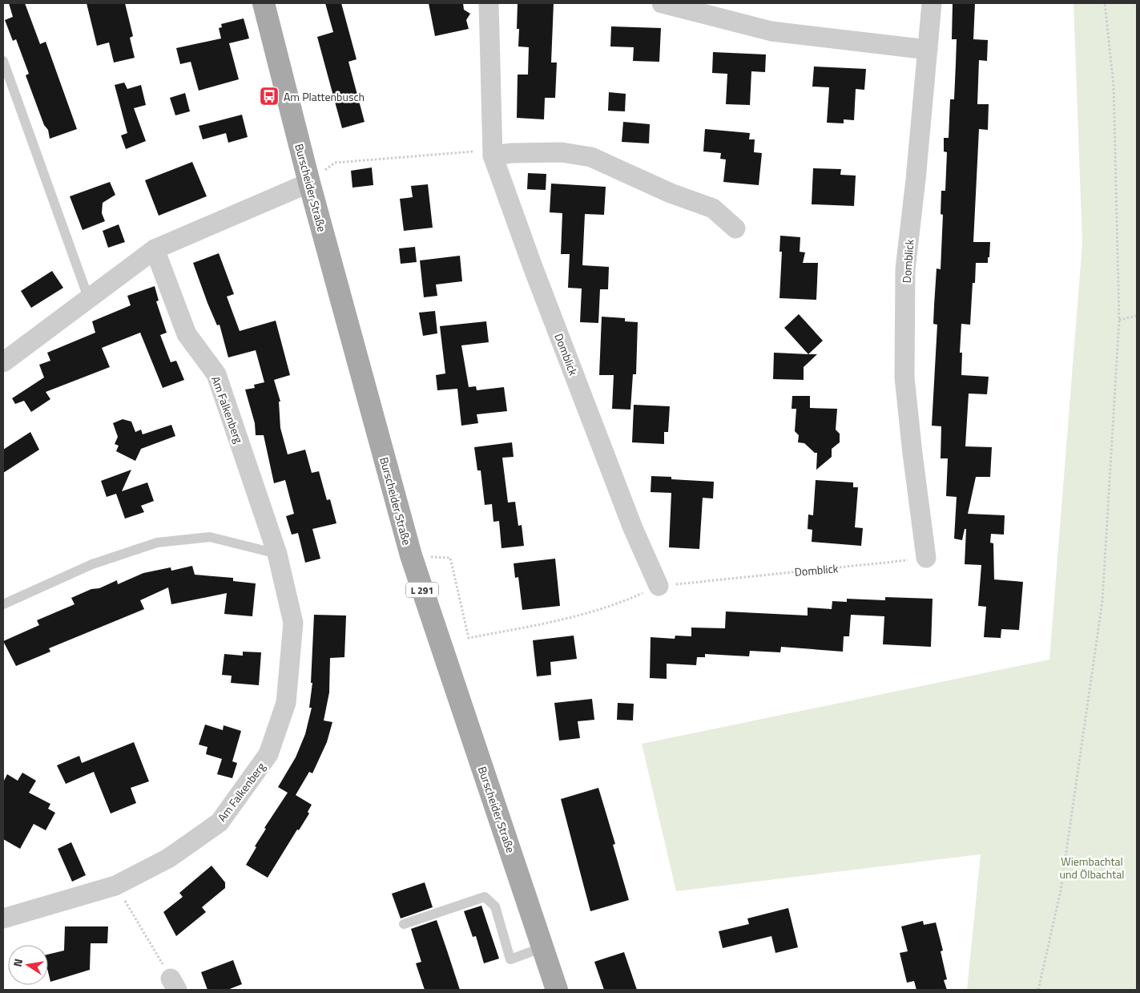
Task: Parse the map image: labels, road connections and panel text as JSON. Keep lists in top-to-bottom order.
{
  "streets": {
    "main road": ["Burscheider Straße", "L 291"],
    "street": ["Domblick", "Am Falkenberg"]
  },
  "parks": ["Wiembachtal und Ölbachtal"],
  "places": {
    "bus stop": ["Am Plattenbusch"]
  },
  "north": "left"
}
